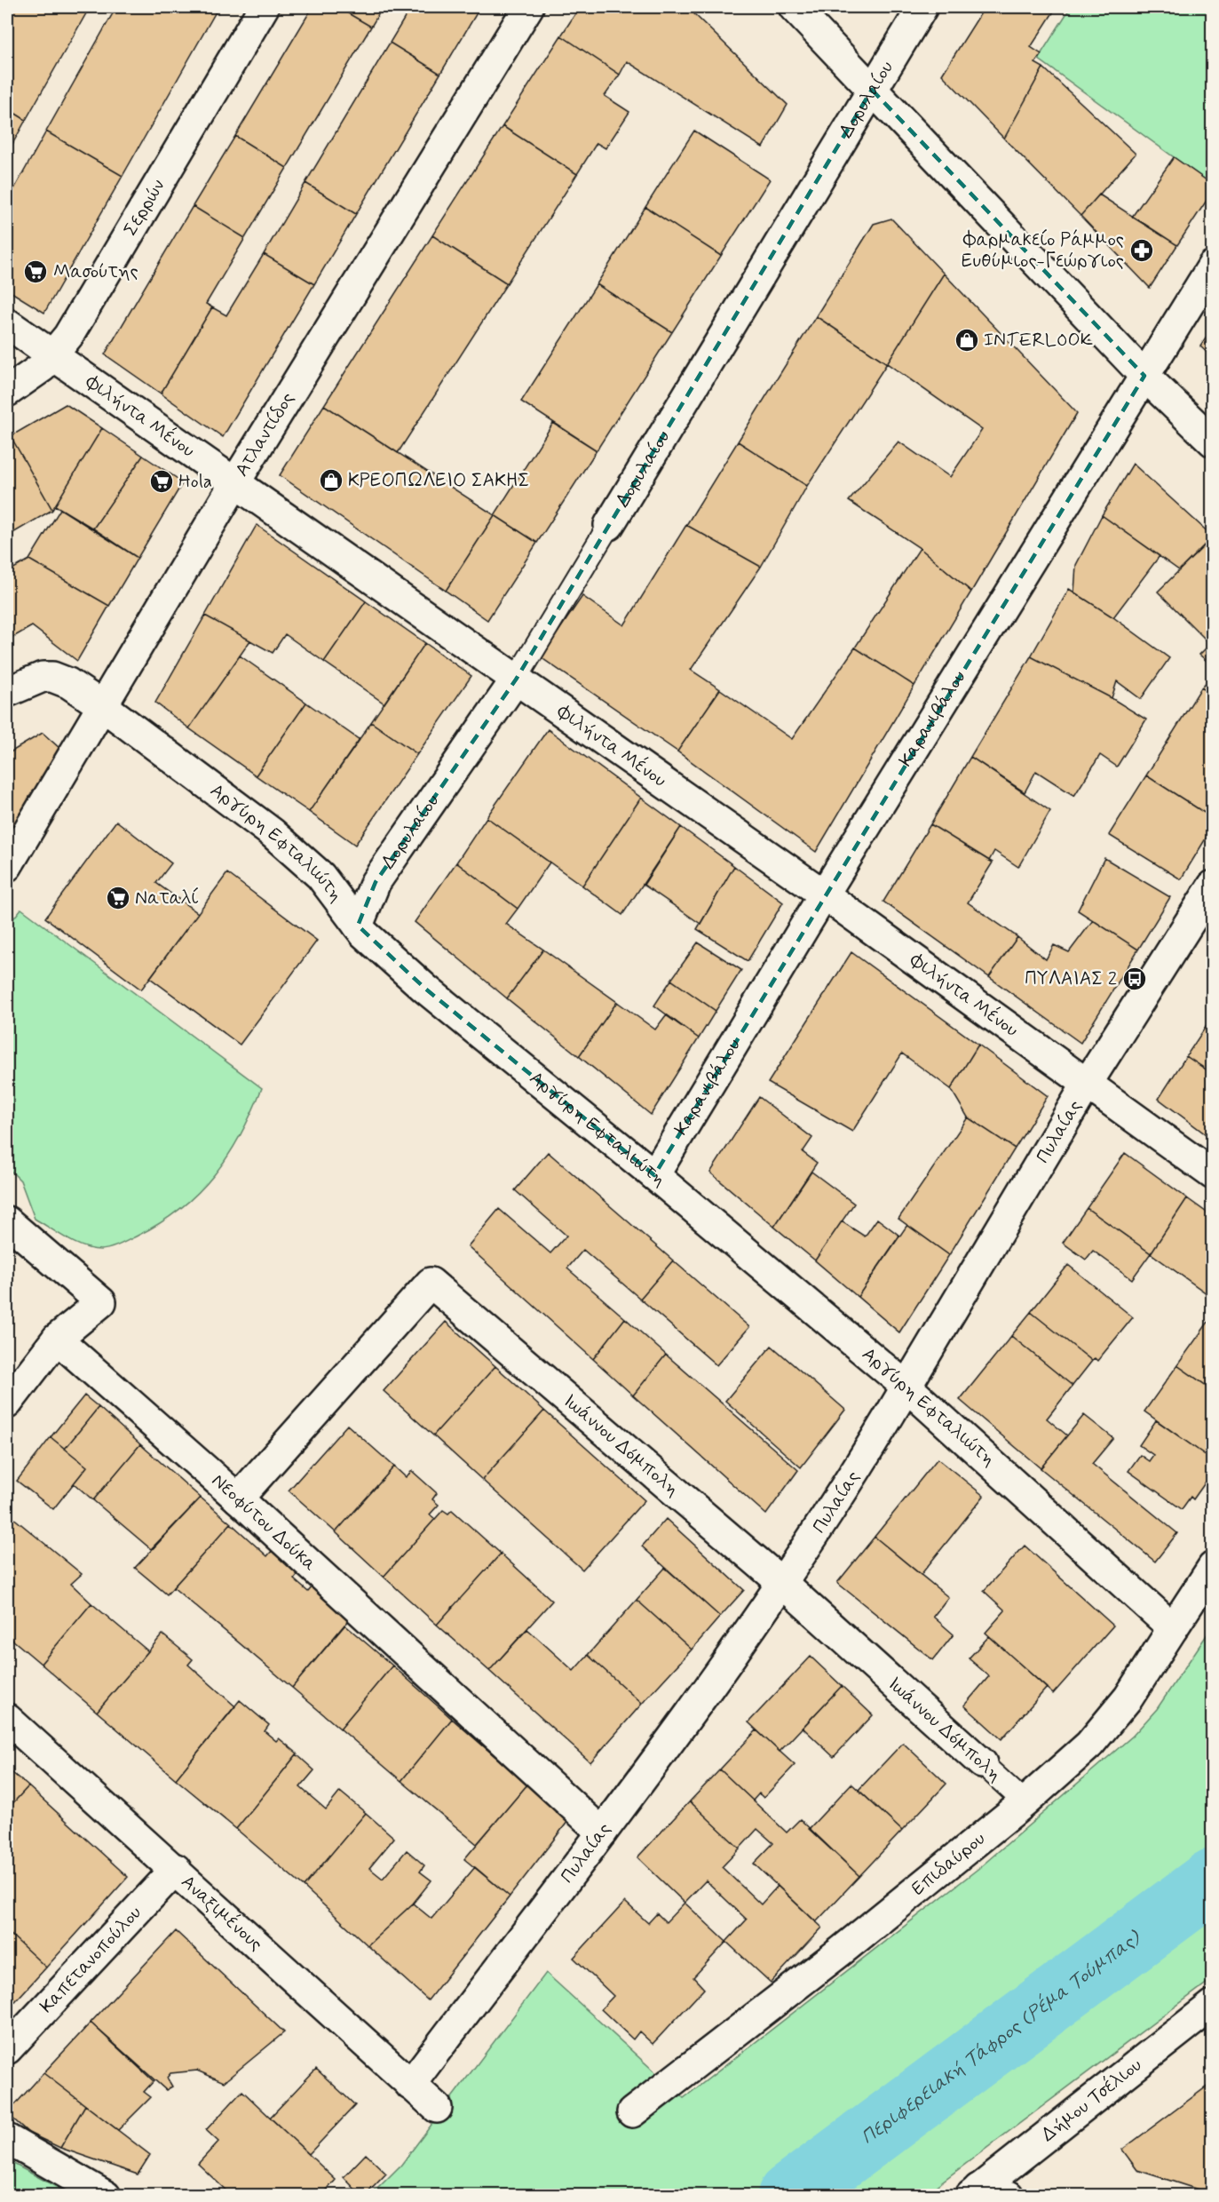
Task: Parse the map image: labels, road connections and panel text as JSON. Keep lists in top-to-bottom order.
{
  "streets": {
    "street": [
      "Δορυλαίου",
      "Σερρών",
      "Φιλήντα Μένου",
      "Ατλαντίδος",
      "Καρανιβάλου",
      "Αργύρη Εφταλιώτη",
      "Πυλαίας",
      "Ιωάννου Δόμπολη",
      "Νεοφύτου Δούκα",
      "Επιδαύρου",
      "Αναξιμένους",
      "Καπετανοπούλου",
      "Δήμου Τσέλιου"
    ]
  },
  "crossings": [
    ["Δορυλαίου", "Φιλήντα Μένου"],
    ["Δορυλαίου", "Αργύρη Εφταλιώτη"],
    ["Σερρών", "Φιλήντα Μένου"],
    ["Φιλήντα Μένου", "Ατλαντίδος"],
    ["Φιλήντα Μένου", "Καρανιβάλου"],
    ["Φιλήντα Μένου", "Πυλαίας"],
    ["Ατλαντίδος", "Αργύρη Εφταλιώτη"],
    ["Καρανιβάλου", "Αργύρη Εφταλιώτη"],
    ["Αργύρη Εφταλιώτη", "Πυλαίας"],
    ["Αργύρη Εφταλιώτη", "Επιδαύρου"],
    ["Πυλαίας", "Ιωάννου Δόμπολη"],
    ["Πυλαίας", "Νεοφύτου Δούκα"],
    ["Πυλαίας", "Αναξιμένους"],
    ["Ιωάννου Δόμπολη", "Νεοφύτου Δούκα"],
    ["Ιωάννου Δόμπολη", "Επιδαύρου"],
    ["Αναξιμένους", "Καπετανοπούλου"]
  ],
  "water": ["Περιφερειακή Τάφρος (Ρέμα Τούμπας)"],
  "places": {
    "pharmacy": ["Φαρμακείο Ράμμος Ευθύμιος-Γεώργιος"],
    "supermarket": ["Μασούτης", "Hola", "Ναταλί"],
    "shop": ["INTERLOOK", "ΚΡΕΟΠΩΛΕΙΟ ΣΑΚΗΣ"],
    "bus stop": ["ΠΥΛΑΙΑΣ 2"]
  }
}
